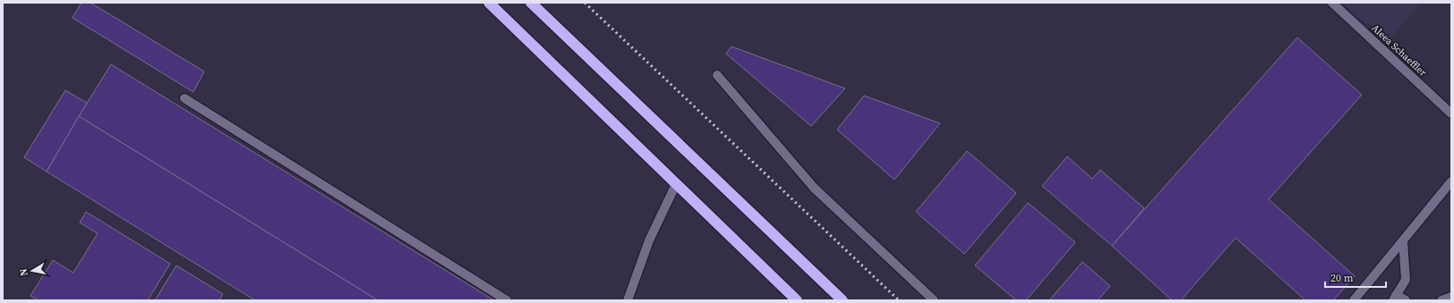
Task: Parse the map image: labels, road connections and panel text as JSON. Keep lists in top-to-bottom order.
{
  "streets": {
    "lane": ["Aleea Schaeffler"]
  },
  "scale_bar": "20 m",
  "north": "left"
}
